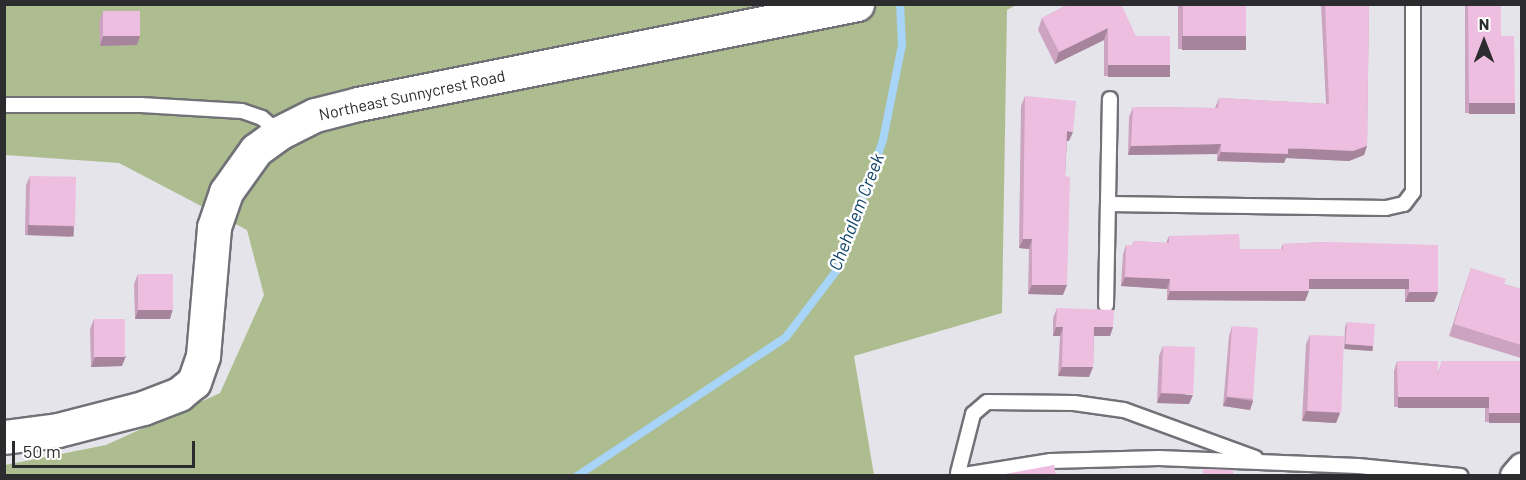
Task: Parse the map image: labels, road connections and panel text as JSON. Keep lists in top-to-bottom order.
{
  "streets": {
    "street": ["Northeast Sunnycrest Road"]
  },
  "water": ["Chehalem Creek"],
  "scale_bar": "50 m",
  "north": "top"
}
